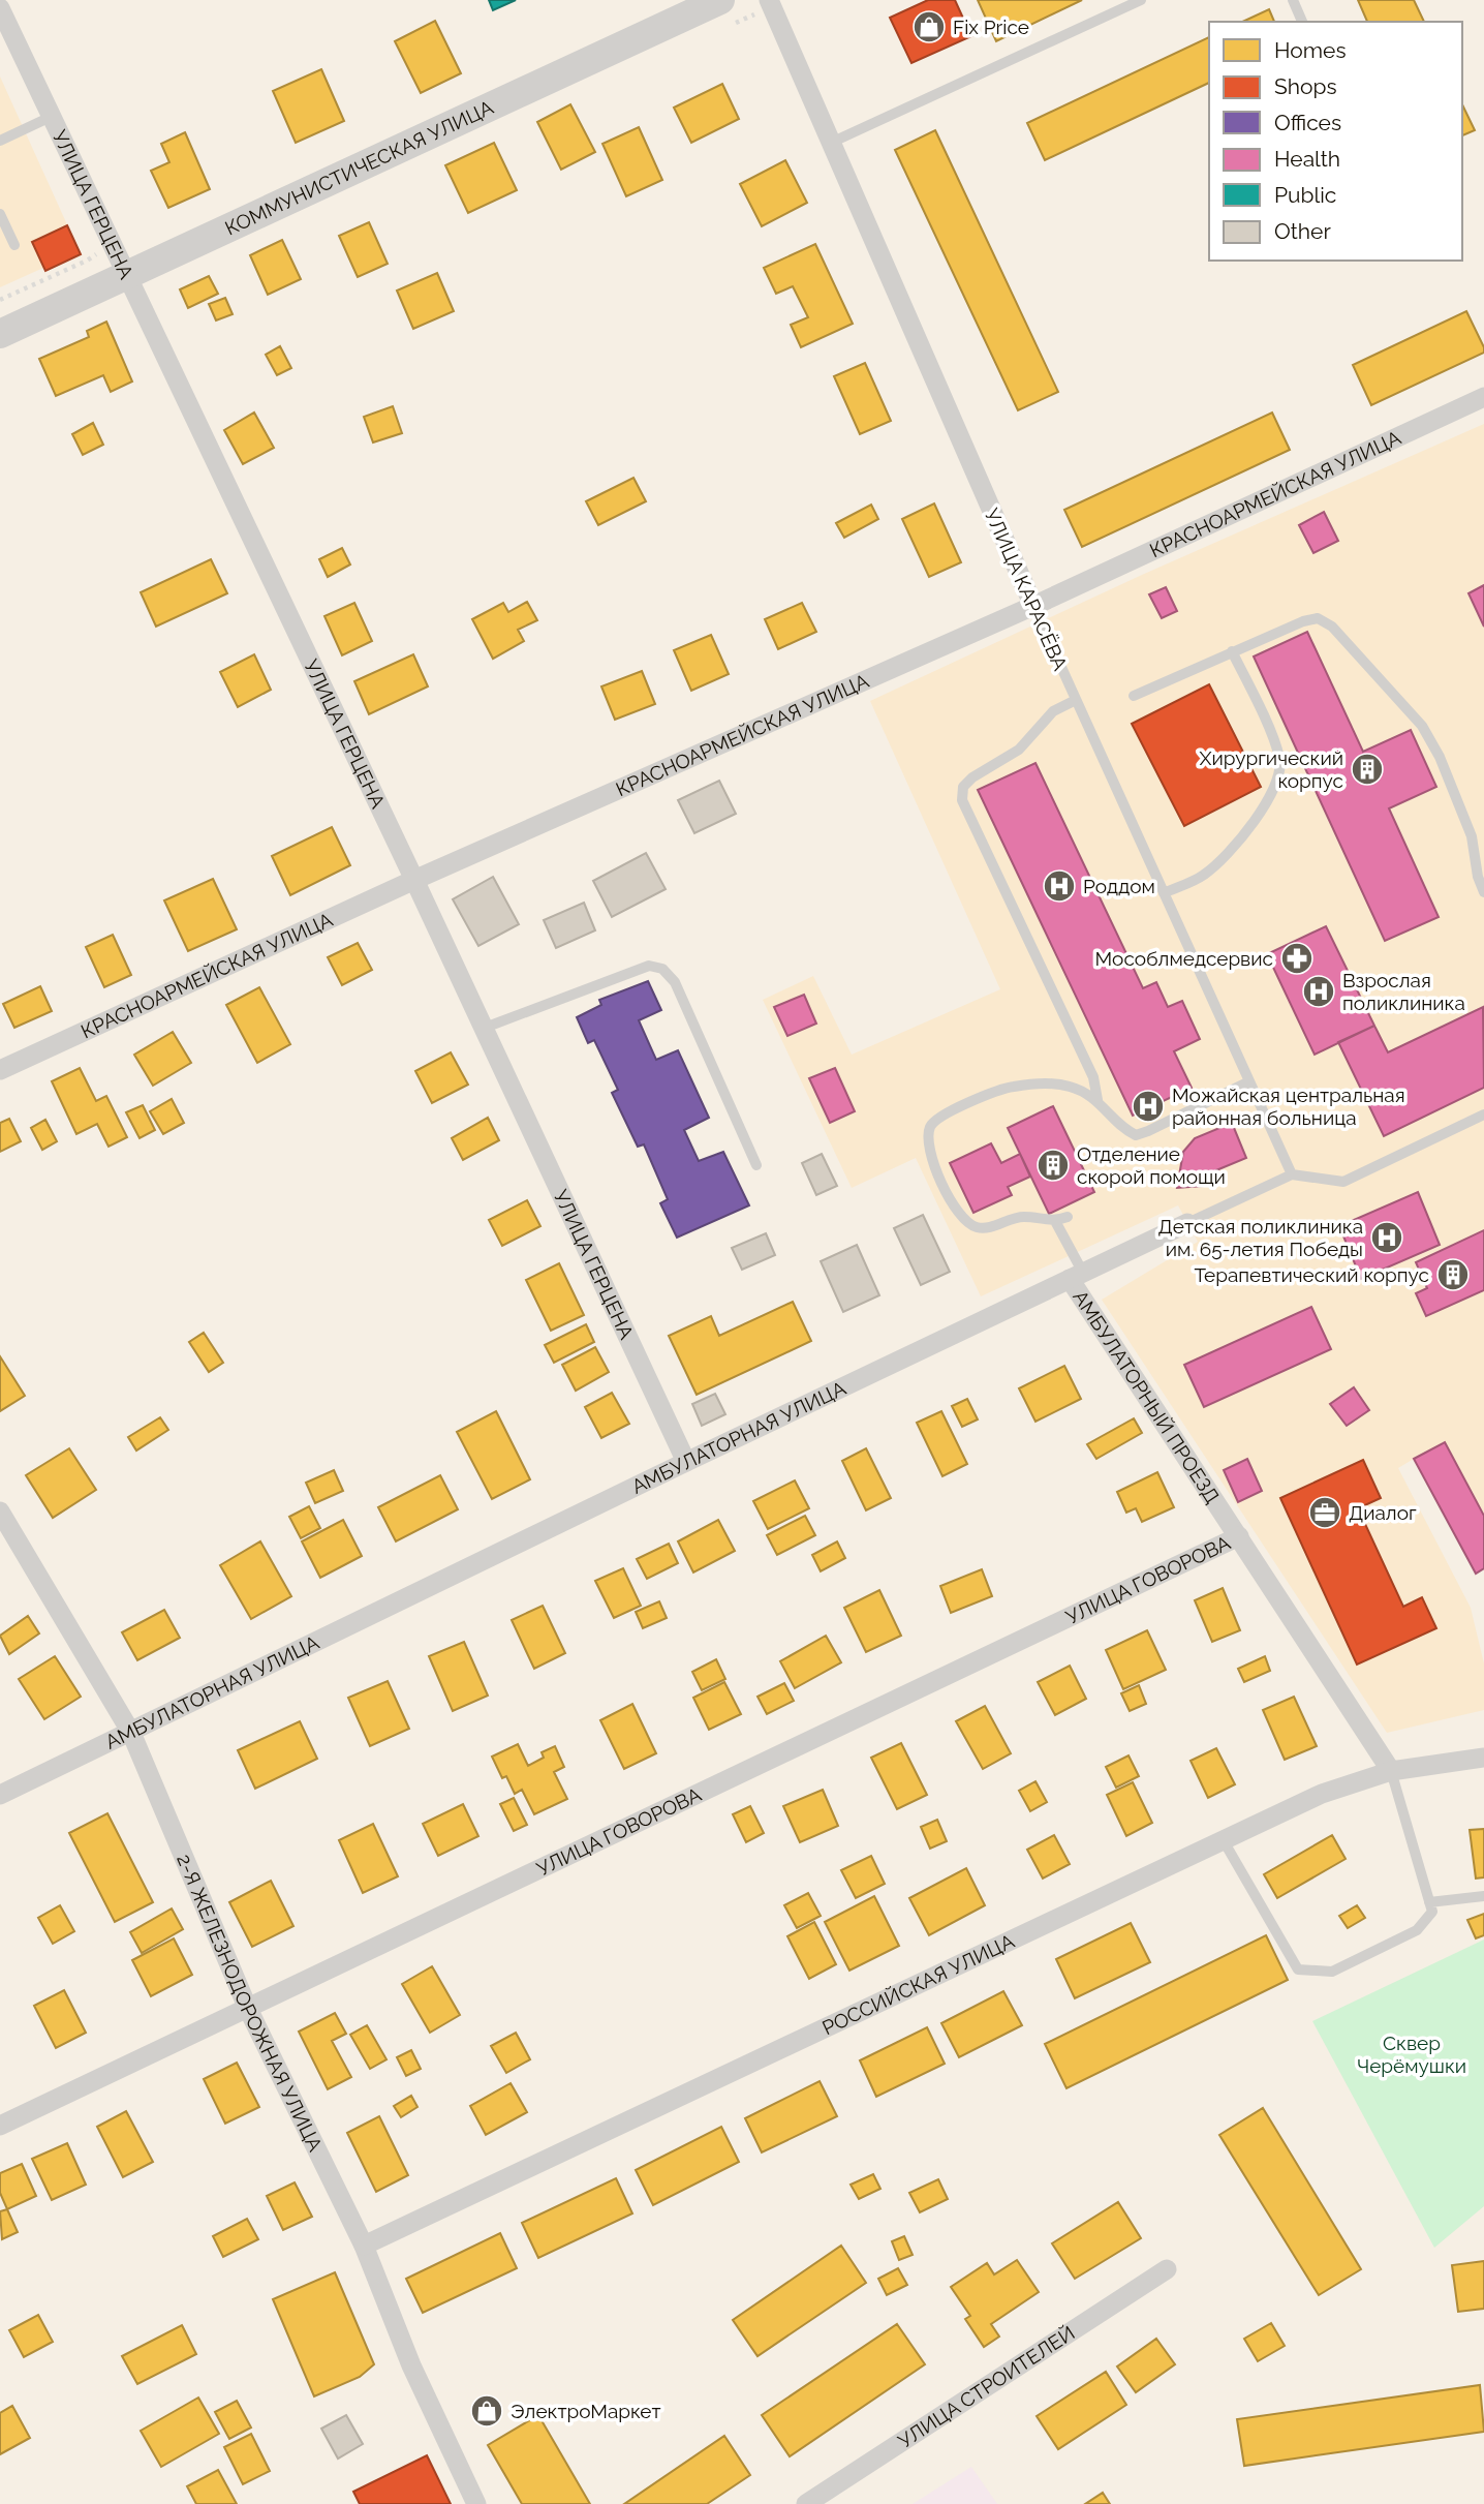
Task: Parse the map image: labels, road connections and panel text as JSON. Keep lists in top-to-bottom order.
{
  "streets": {
    "main road": ["КОММУНИСТИЧЕСКАЯ УЛИЦА"],
    "street": [
      "УЛИЦА ГЕРЦЕНА",
      "КРАСНОАРМЕЙСКАЯ УЛИЦА",
      "УЛИЦА КАРАСЁВА",
      "АМБУЛАТОРНЫЙ ПРОЕЗД",
      "АМБУЛАТОРНАЯ УЛИЦА",
      "УЛИЦА ГОВОРОВА",
      "РОССИЙСКАЯ УЛИЦА",
      "2-Я ЖЕЛЕЗНОДОРОЖНАЯ УЛИЦА",
      "УЛИЦА СТРОИТЕЛЕЙ"
    ]
  },
  "crossings": [
    ["КОММУНИСТИЧЕСКАЯ УЛИЦА", "УЛИЦА ГЕРЦЕНА"],
    ["УЛИЦА ГЕРЦЕНА", "КРАСНОАРМЕЙСКАЯ УЛИЦА"],
    ["УЛИЦА ГЕРЦЕНА", "АМБУЛАТОРНАЯ УЛИЦА"],
    ["КРАСНОАРМЕЙСКАЯ УЛИЦА", "УЛИЦА КАРАСЁВА"],
    ["УЛИЦА КАРАСЁВА", "АМБУЛАТОРНАЯ УЛИЦА"],
    ["АМБУЛАТОРНЫЙ ПРОЕЗД", "АМБУЛАТОРНАЯ УЛИЦА"],
    ["АМБУЛАТОРНЫЙ ПРОЕЗД", "УЛИЦА ГОВОРОВА"],
    ["АМБУЛАТОРНЫЙ ПРОЕЗД", "РОССИЙСКАЯ УЛИЦА"],
    ["АМБУЛАТОРНАЯ УЛИЦА", "2-Я ЖЕЛЕЗНОДОРОЖНАЯ УЛИЦА"],
    ["УЛИЦА ГОВОРОВА", "2-Я ЖЕЛЕЗНОДОРОЖНАЯ УЛИЦА"],
    ["РОССИЙСКАЯ УЛИЦА", "2-Я ЖЕЛЕЗНОДОРОЖНАЯ УЛИЦА"]
  ],
  "parks": ["Сквер Черёмушки"],
  "places": {
    "shop": ["Fix Price", "ЭлектроМаркет"],
    "building": ["Хирургический корпус", "Отделение скорой помощи", "Терапевтический корпус"],
    "hospital": [
      "Роддом",
      "Взрослая поликлиника",
      "Можайская центральная районная больница",
      "Детская поликлиника им. 65-летия Победы"
    ],
    "pharmacy": ["Мособлмедсервис"],
    "office": ["Диалог"]
  },
  "legend": [
    "Homes",
    "Shops",
    "Offices",
    "Health",
    "Public",
    "Other"
  ]
}
